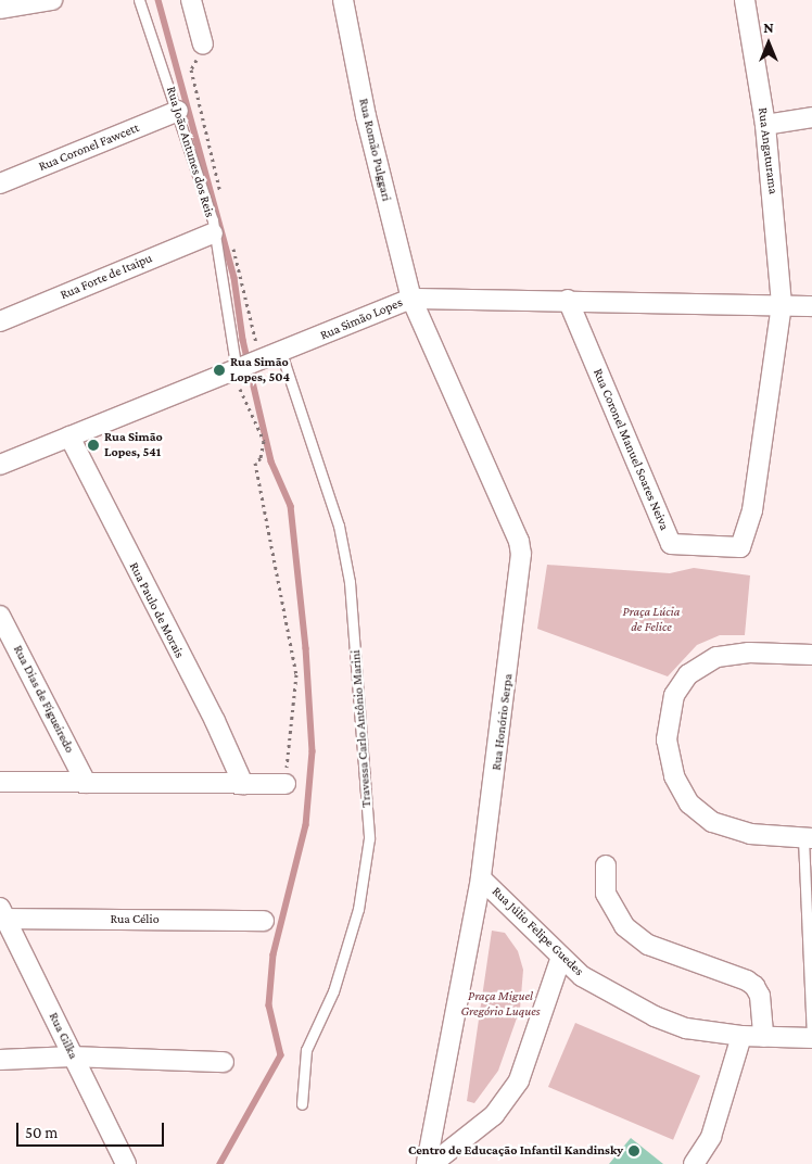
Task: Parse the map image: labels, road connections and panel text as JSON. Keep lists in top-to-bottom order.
{
  "streets": {
    "street": [
      "Rua Coronel Fawcett",
      "Rua Romão Pulggari",
      "Rua Angaturama",
      "Rua Forte de Itaipu",
      "Rua Simão Lopes",
      "Rua Coronel Manuel Soares Neiva",
      "Rua Paulo de Morais",
      "Rua Dias de Figueiredo",
      "Rua Honório Serpa",
      "Rua Célio",
      "Rua Júlio Felipe Guedes",
      "Rua Gilka"
    ],
    "lane": ["Rua João Antunes dos Reis", "Travessa Carlo Antônio Marini"]
  },
  "crossings": [
    ["Rua Coronel Fawcett", "Rua João Antunes dos Reis"],
    ["Rua Romão Pulggari", "Rua Simão Lopes"],
    ["Rua Romão Pulggari", "Rua Honório Serpa"],
    ["Rua Angaturama", "Rua Simão Lopes"],
    ["Rua Angaturama", "Rua Coronel Manuel Soares Neiva"],
    ["Rua João Antunes dos Reis", "Rua Forte de Itaipu"],
    ["Rua João Antunes dos Reis", "Rua Simão Lopes"],
    ["Rua Simão Lopes", "Rua Coronel Manuel Soares Neiva"],
    ["Rua Simão Lopes", "Rua Paulo de Morais"],
    ["Rua Simão Lopes", "Rua Honório Serpa"],
    ["Rua Simão Lopes", "Travessa Carlo Antônio Marini"],
    ["Rua Honório Serpa", "Rua Júlio Felipe Guedes"],
    ["Rua Célio", "Rua Gilka"]
  ],
  "parks": ["Praça Lúcia de Felice", "Praça Miguel Gregório Luques"],
  "places": ["Rua Simão Lopes, 504", "Rua Simão Lopes, 541", "Centro de Educação Infantil Kandinsky"],
  "scale_bar": "50 m",
  "north": "top"
}
